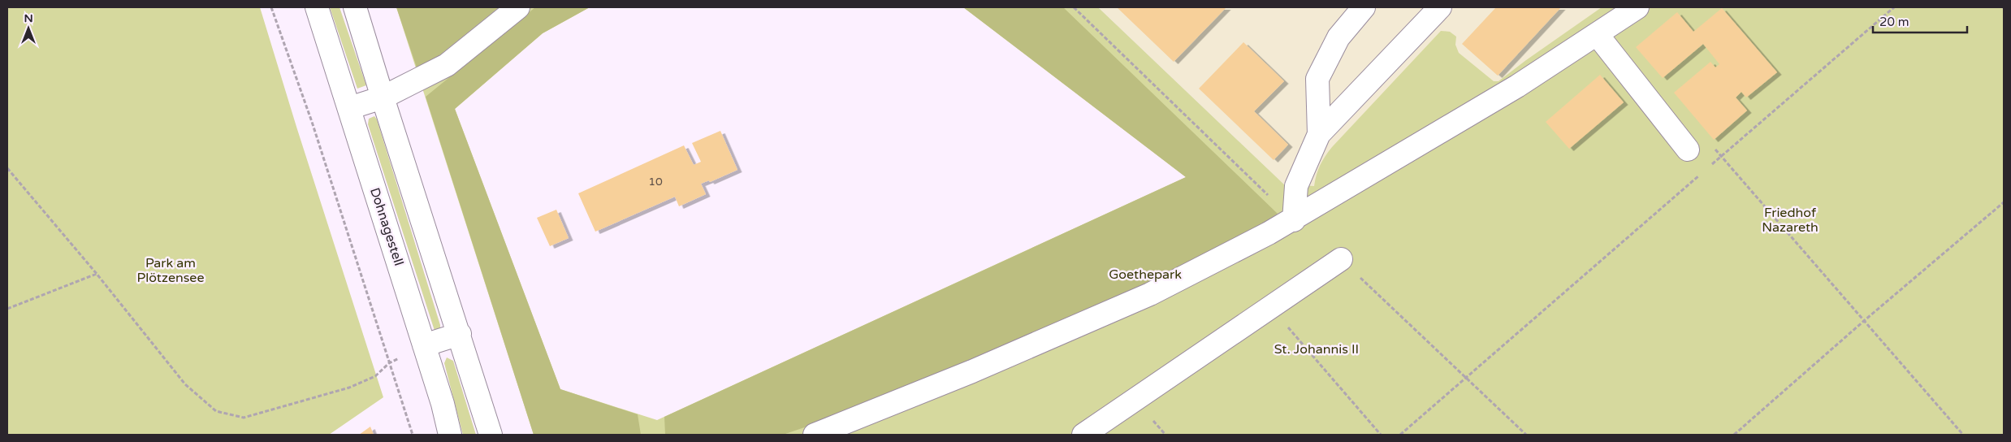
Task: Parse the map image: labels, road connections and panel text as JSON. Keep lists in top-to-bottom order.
{
  "streets": {
    "street": ["Dohnagestell"]
  },
  "parks": [
    "Friedhof Nazareth",
    "Park am Plötzensee",
    "Goethepark",
    "St. Johannis II"
  ],
  "house_numbers": ["10"],
  "scale_bar": "20 m",
  "north": "top"
}
